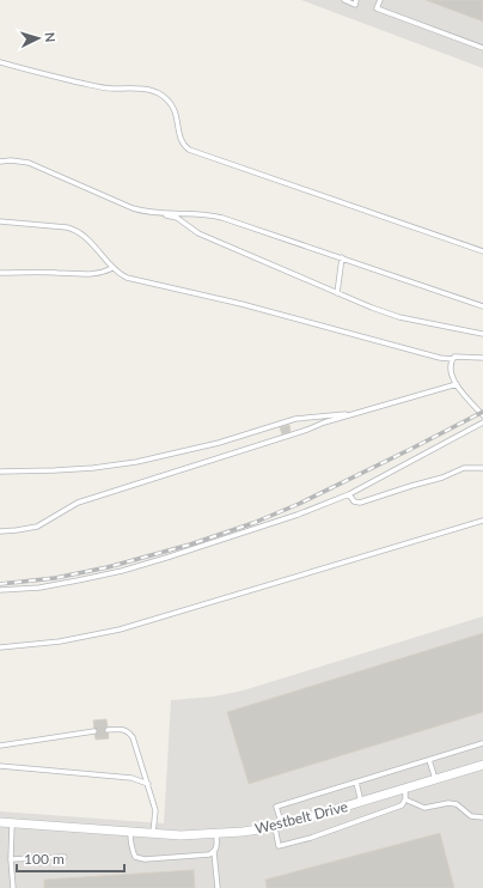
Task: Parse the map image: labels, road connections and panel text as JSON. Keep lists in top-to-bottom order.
{
  "streets": {
    "street": ["Westbelt Drive"]
  },
  "scale_bar": "100 m",
  "north": "right"
}
